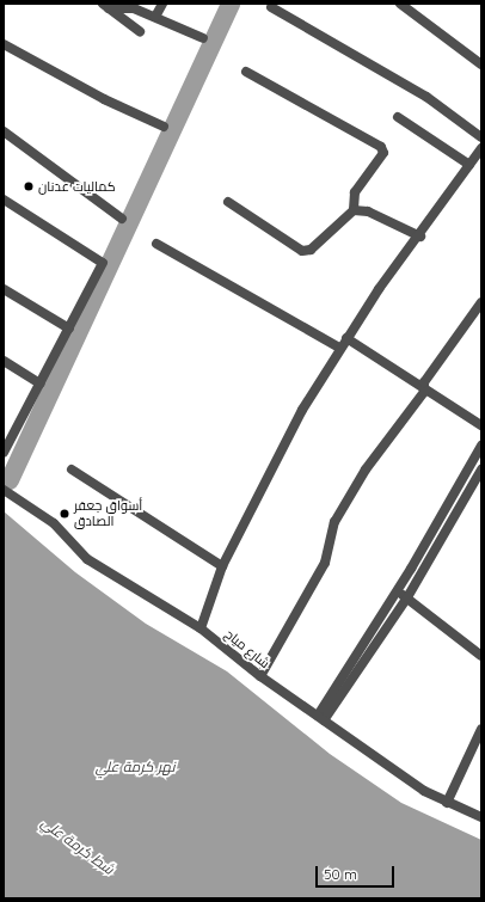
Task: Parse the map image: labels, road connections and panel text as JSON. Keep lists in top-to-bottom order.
{
  "streets": {
    "street": ["شارع مياح"]
  },
  "water": ["نهر كرمة علي", "شط كرمة علي"],
  "places": ["كماليات عدنان", "أسواق جعفر الصادق"],
  "scale_bar": "50 m"
}
